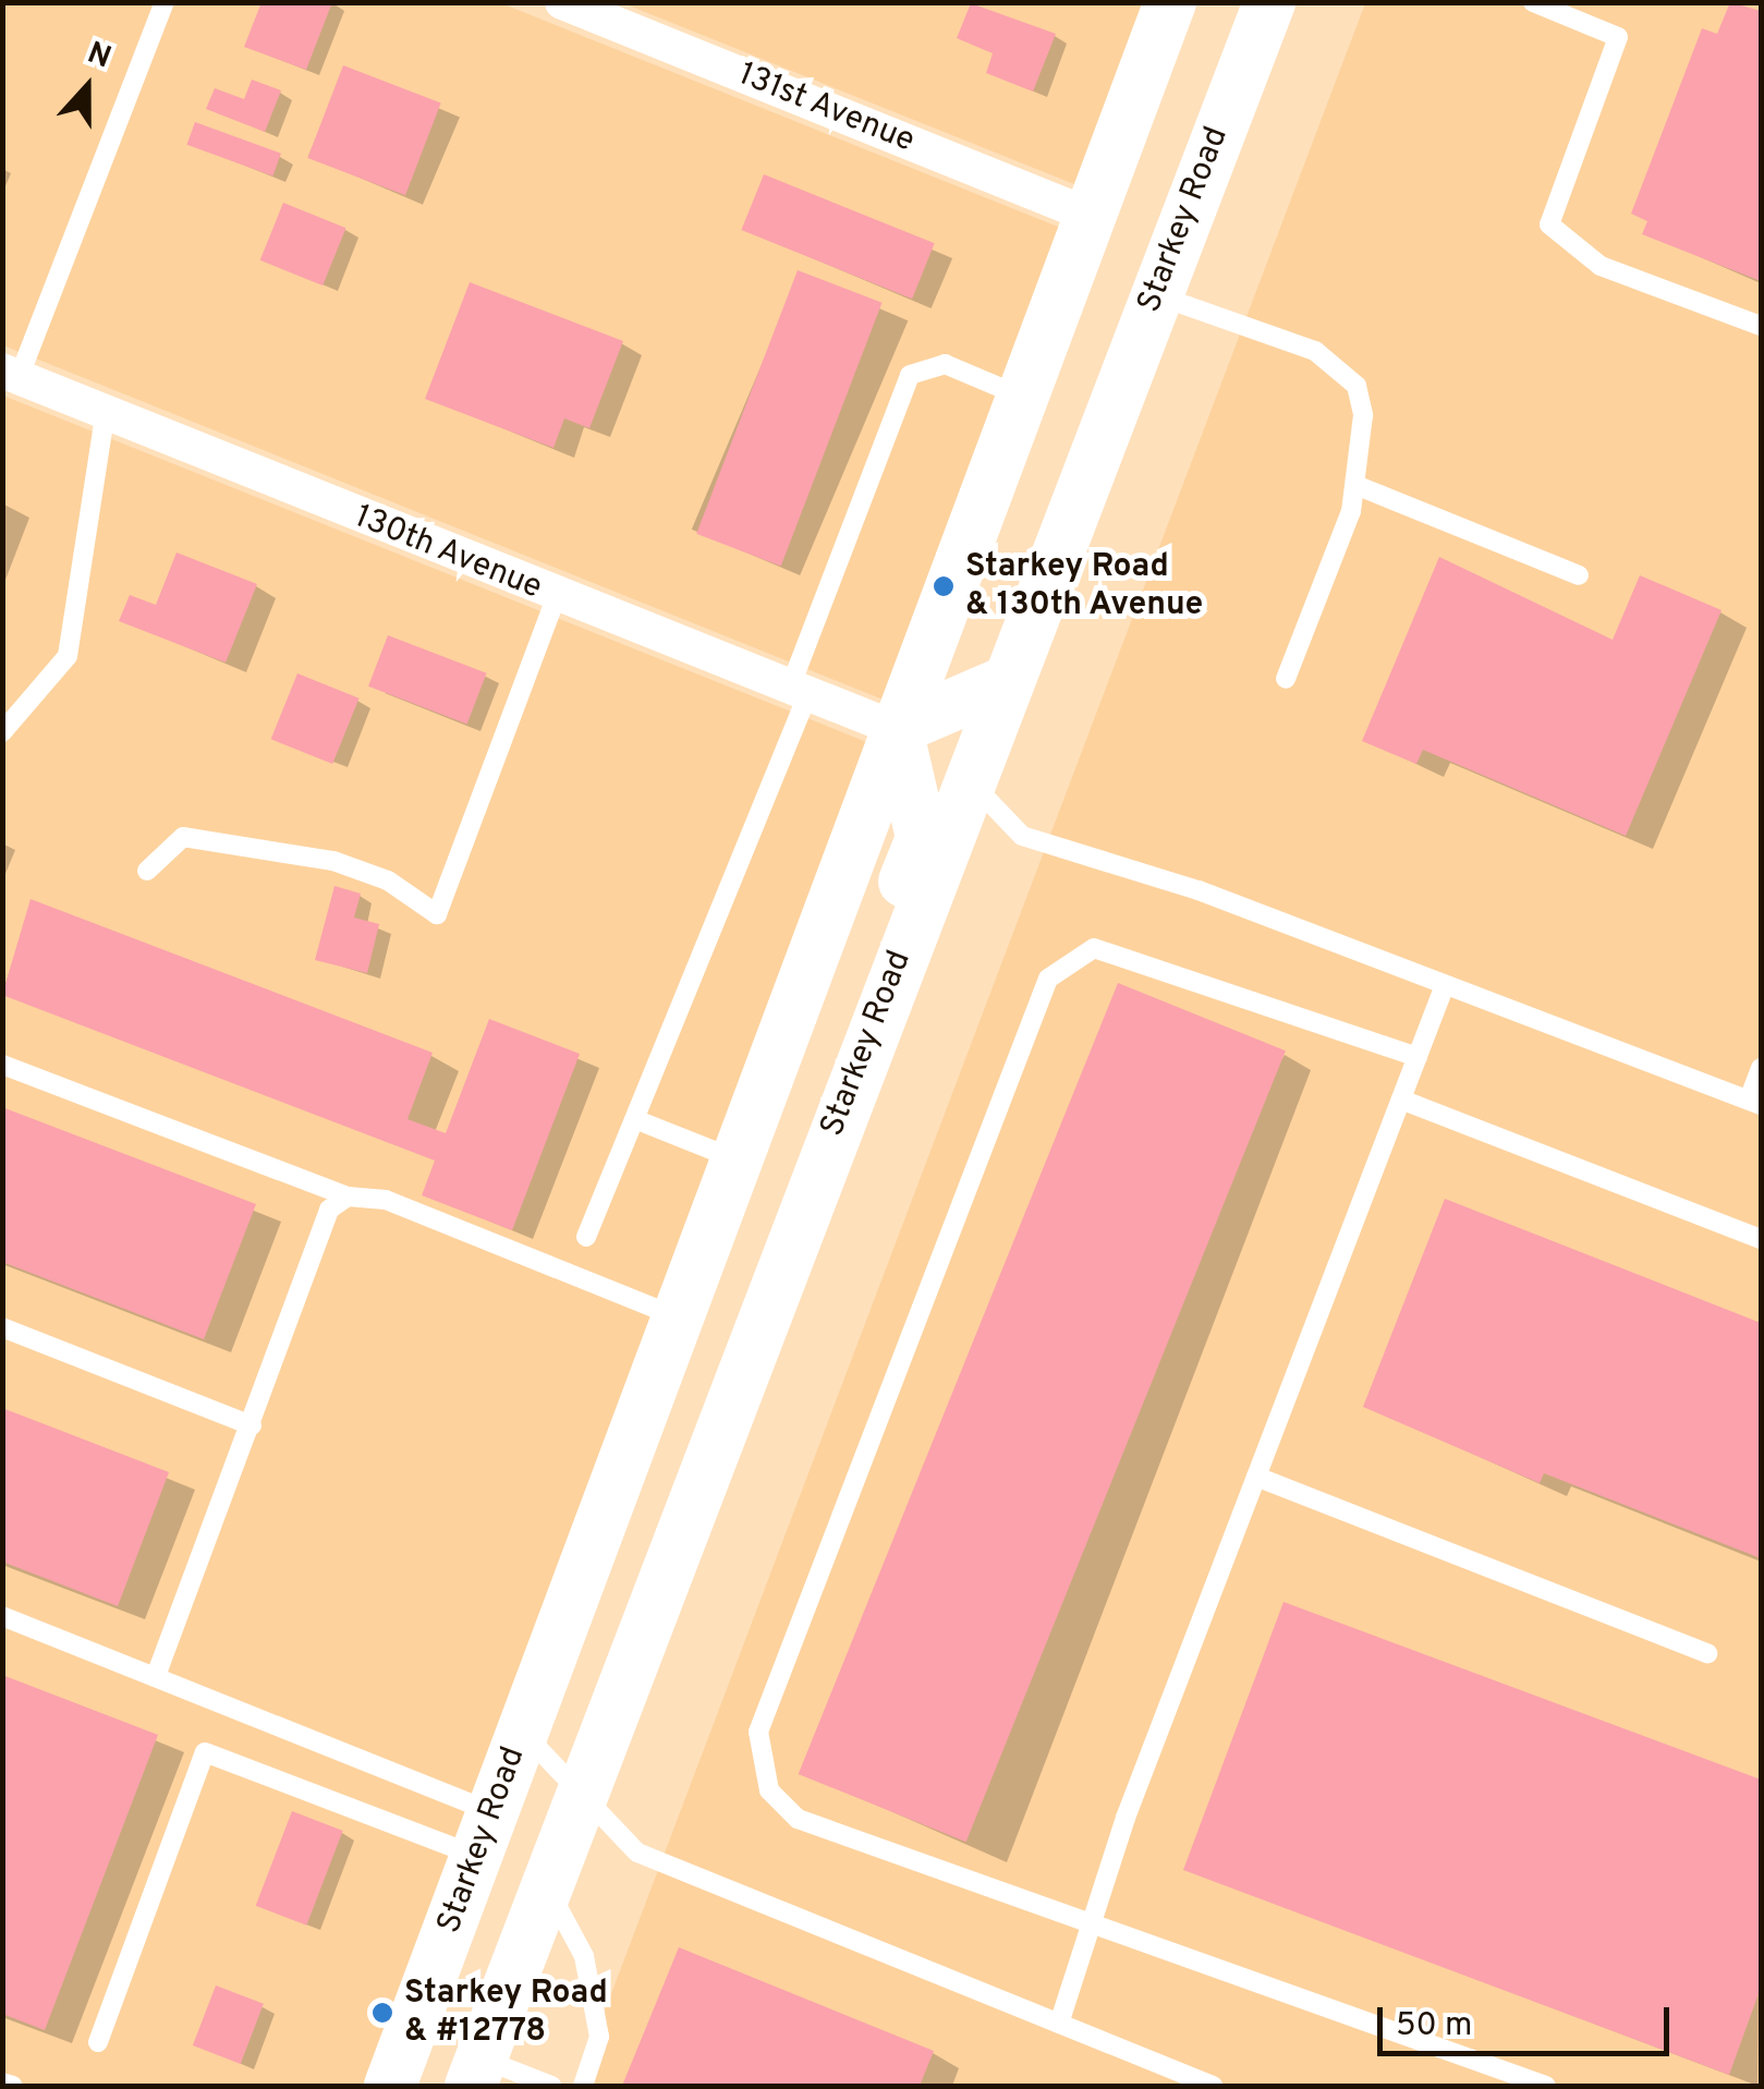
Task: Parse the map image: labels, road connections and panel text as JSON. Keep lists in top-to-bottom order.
{
  "streets": {
    "main road": ["Starkey Road"],
    "street": ["131st Avenue", "130th Avenue"]
  },
  "crossings": [
    ["131st Avenue", "Starkey Road"],
    ["Starkey Road", "130th Avenue"]
  ],
  "places": ["Starkey Road & 130th Avenue", "Starkey Road & #12778"],
  "scale_bar": "50 m",
  "north": "top"
}
